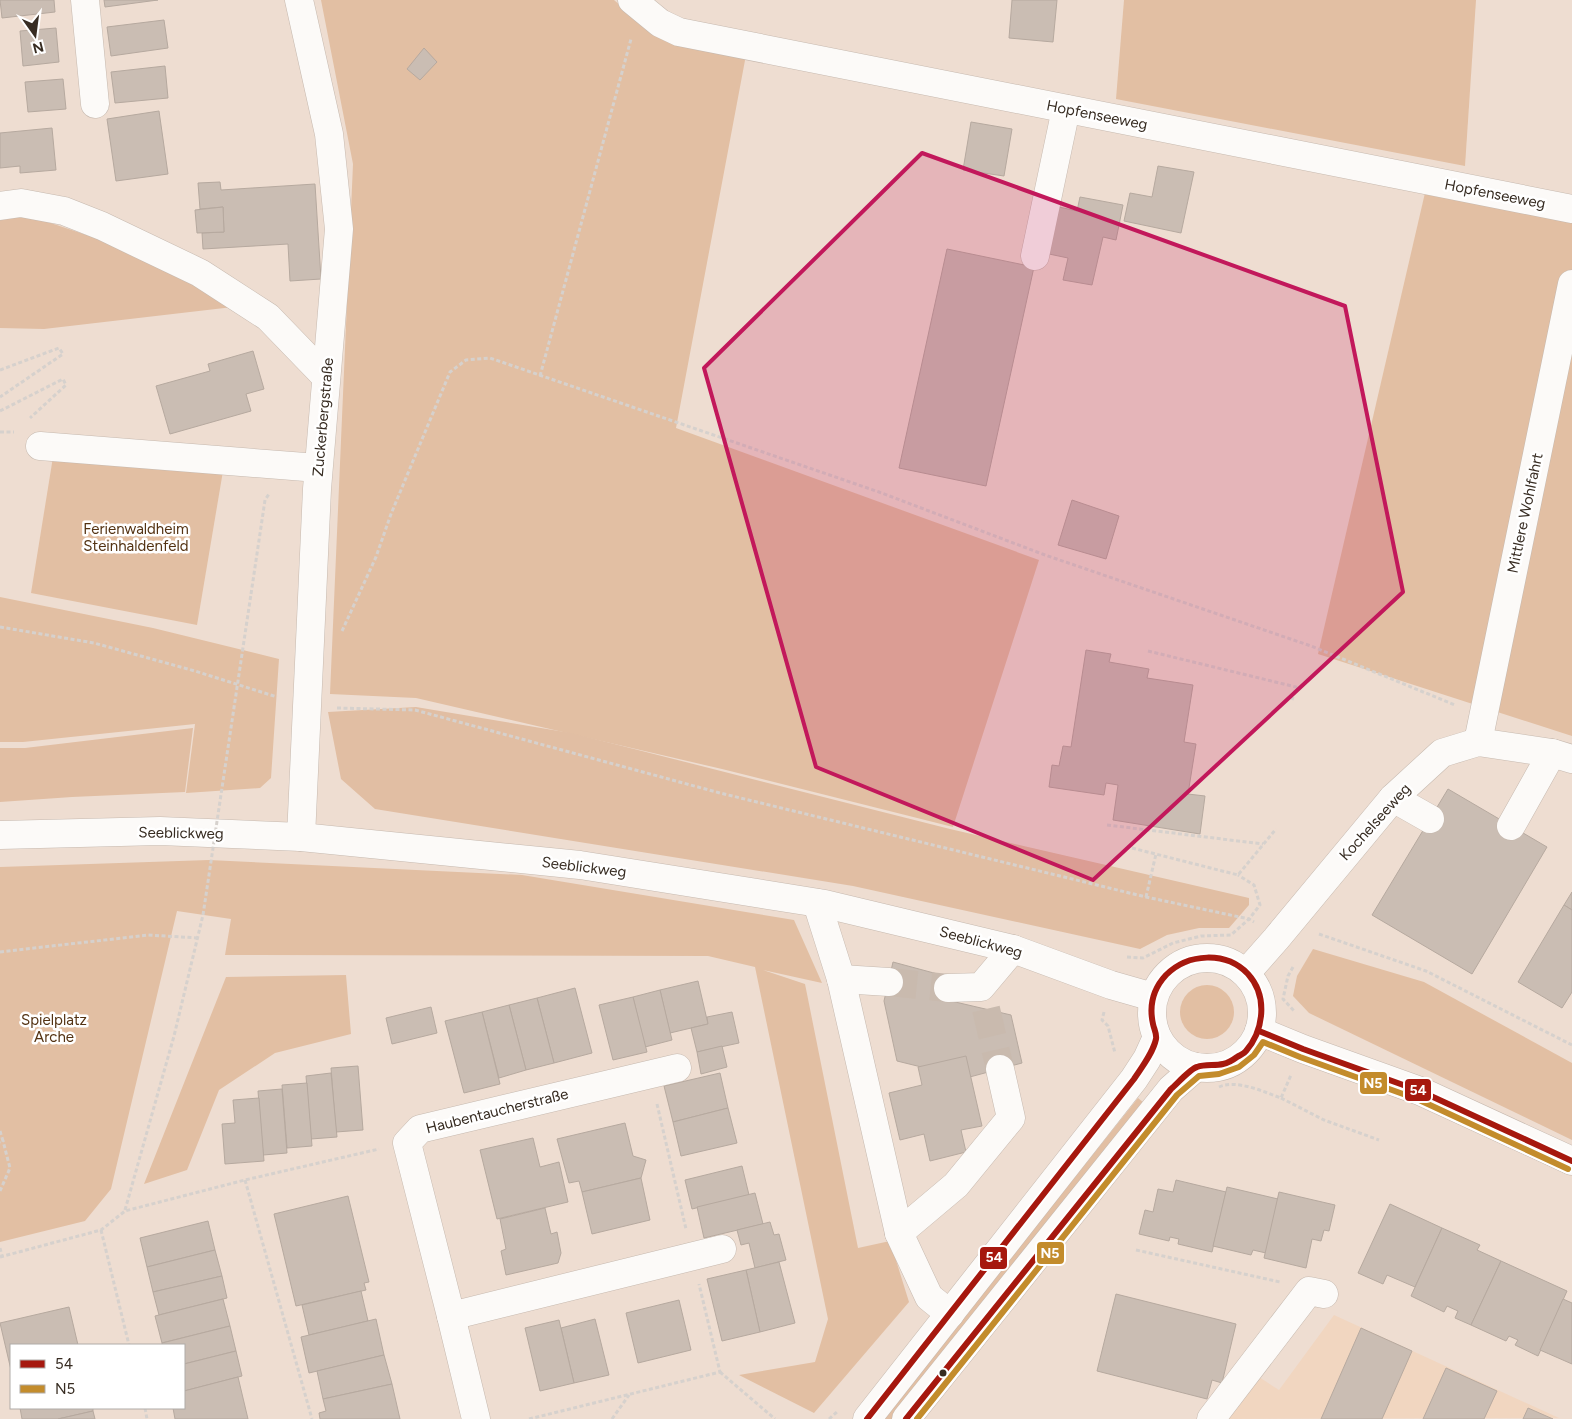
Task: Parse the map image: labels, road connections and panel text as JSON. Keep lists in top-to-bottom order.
{
  "streets": {
    "street": [
      "Hopfenseeweg",
      "Zuckerbergstraße",
      "Mittlere Wohlfahrt",
      "Kochelseeweg",
      "Seeblickweg",
      "Haubentaucherstraße"
    ]
  },
  "crossings": [
    ["Zuckerbergstraße", "Seeblickweg"],
    ["Mittlere Wohlfahrt", "Kochelseeweg"],
    ["Kochelseeweg", "Seeblickweg"]
  ],
  "parks": ["Ferienwaldheim Steinhaldenfeld", "Spielplatz Arche"],
  "lines": ["transit line 54", "transit line N5"],
  "legend": ["54", "N5"],
  "north": "bottom"
}
